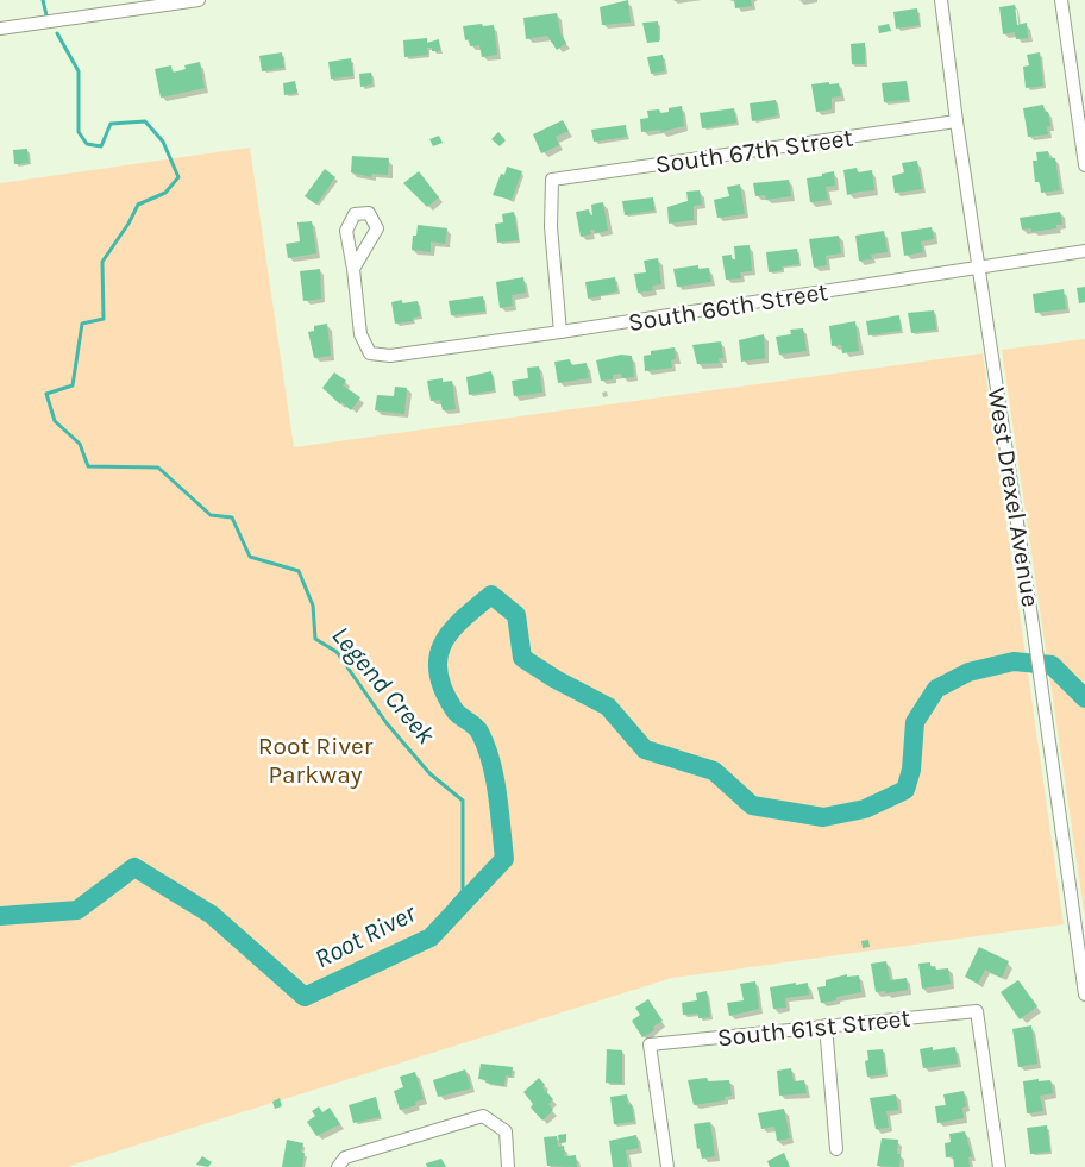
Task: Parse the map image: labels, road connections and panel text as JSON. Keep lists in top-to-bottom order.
{
  "streets": {
    "street": [
      "South 67th Street",
      "South 66th Street",
      "West Drexel Avenue",
      "South 61st Street"
    ]
  },
  "crossings": [
    ["South 67th Street", "South 66th Street"],
    ["South 67th Street", "West Drexel Avenue"],
    ["South 66th Street", "West Drexel Avenue"]
  ],
  "water": ["Legend Creek", "Root River"],
  "parks": ["Root River Parkway"]
}
